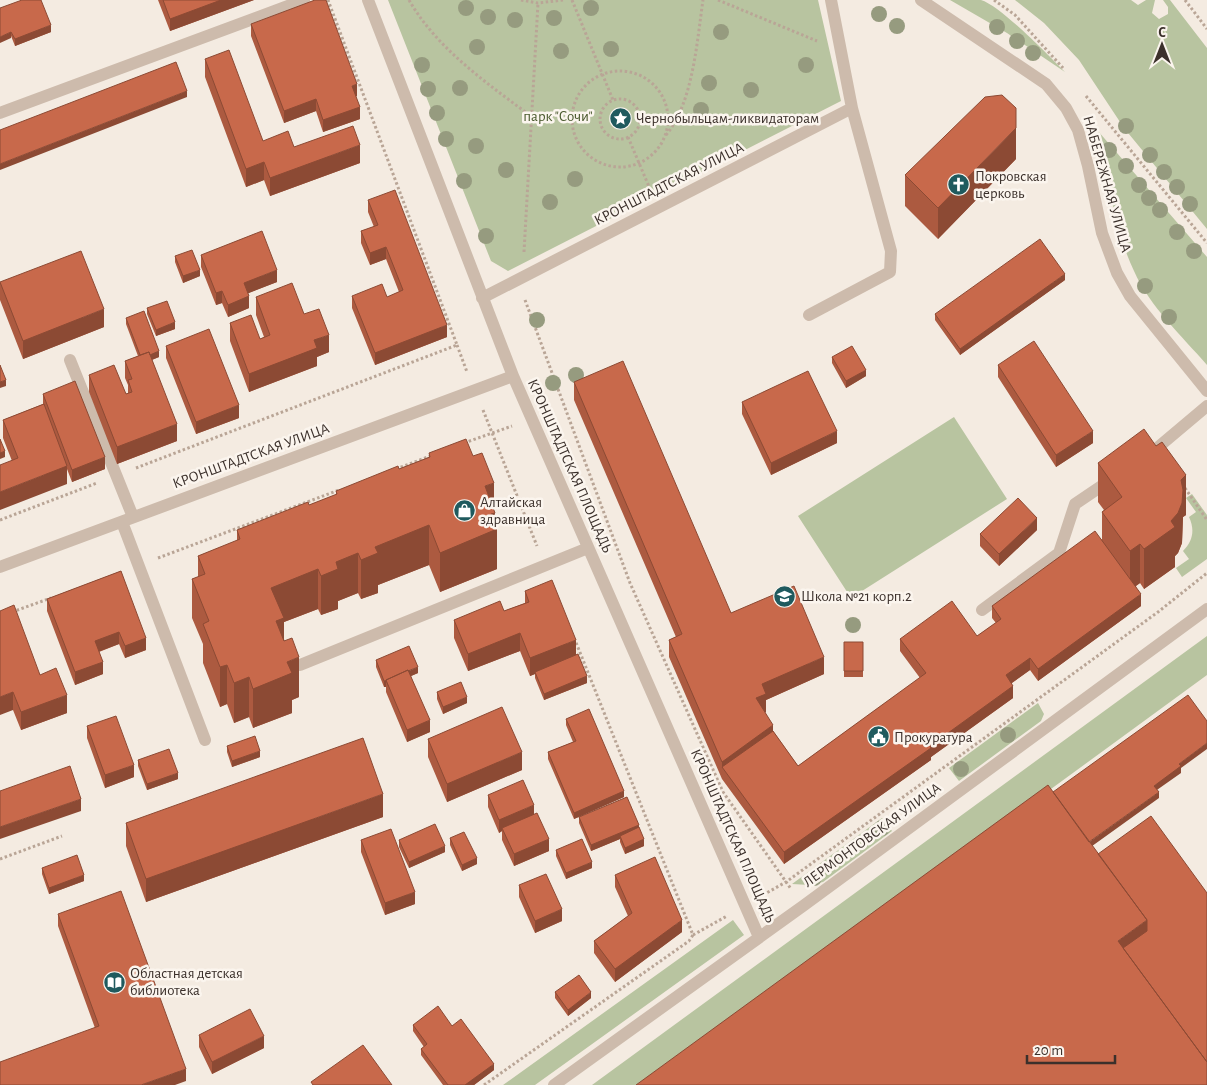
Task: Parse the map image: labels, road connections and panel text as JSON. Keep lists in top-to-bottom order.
{
  "streets": {
    "street": [
      "КРОНШТАДТСКАЯ УЛИЦА",
      "НАБЕРЕЖНАЯ УЛИЦА",
      "КРОНШТАДТСКАЯ ПЛОЩАДЬ",
      "ЛЕРМОНТОВСКАЯ УЛИЦА"
    ]
  },
  "crossings": [
    ["КРОНШТАДТСКАЯ УЛИЦА", "КРОНШТАДТСКАЯ ПЛОЩАДЬ"],
    ["КРОНШТАДТСКАЯ ПЛОЩАДЬ", "ЛЕРМОНТОВСКАЯ УЛИЦА"]
  ],
  "parks": ["парк \"Сочи\""],
  "places": {
    "place": ["Чернобыльцам-ликвидаторам"],
    "church": ["Покровская церковь"],
    "shop": ["Алтайская здравница"],
    "school or university": ["Школа №21 корп.2"],
    "public building": ["Прокуратура"],
    "library": ["Областная детская библиотека"]
  },
  "scale_bar": "20 m",
  "north": "top"
}
